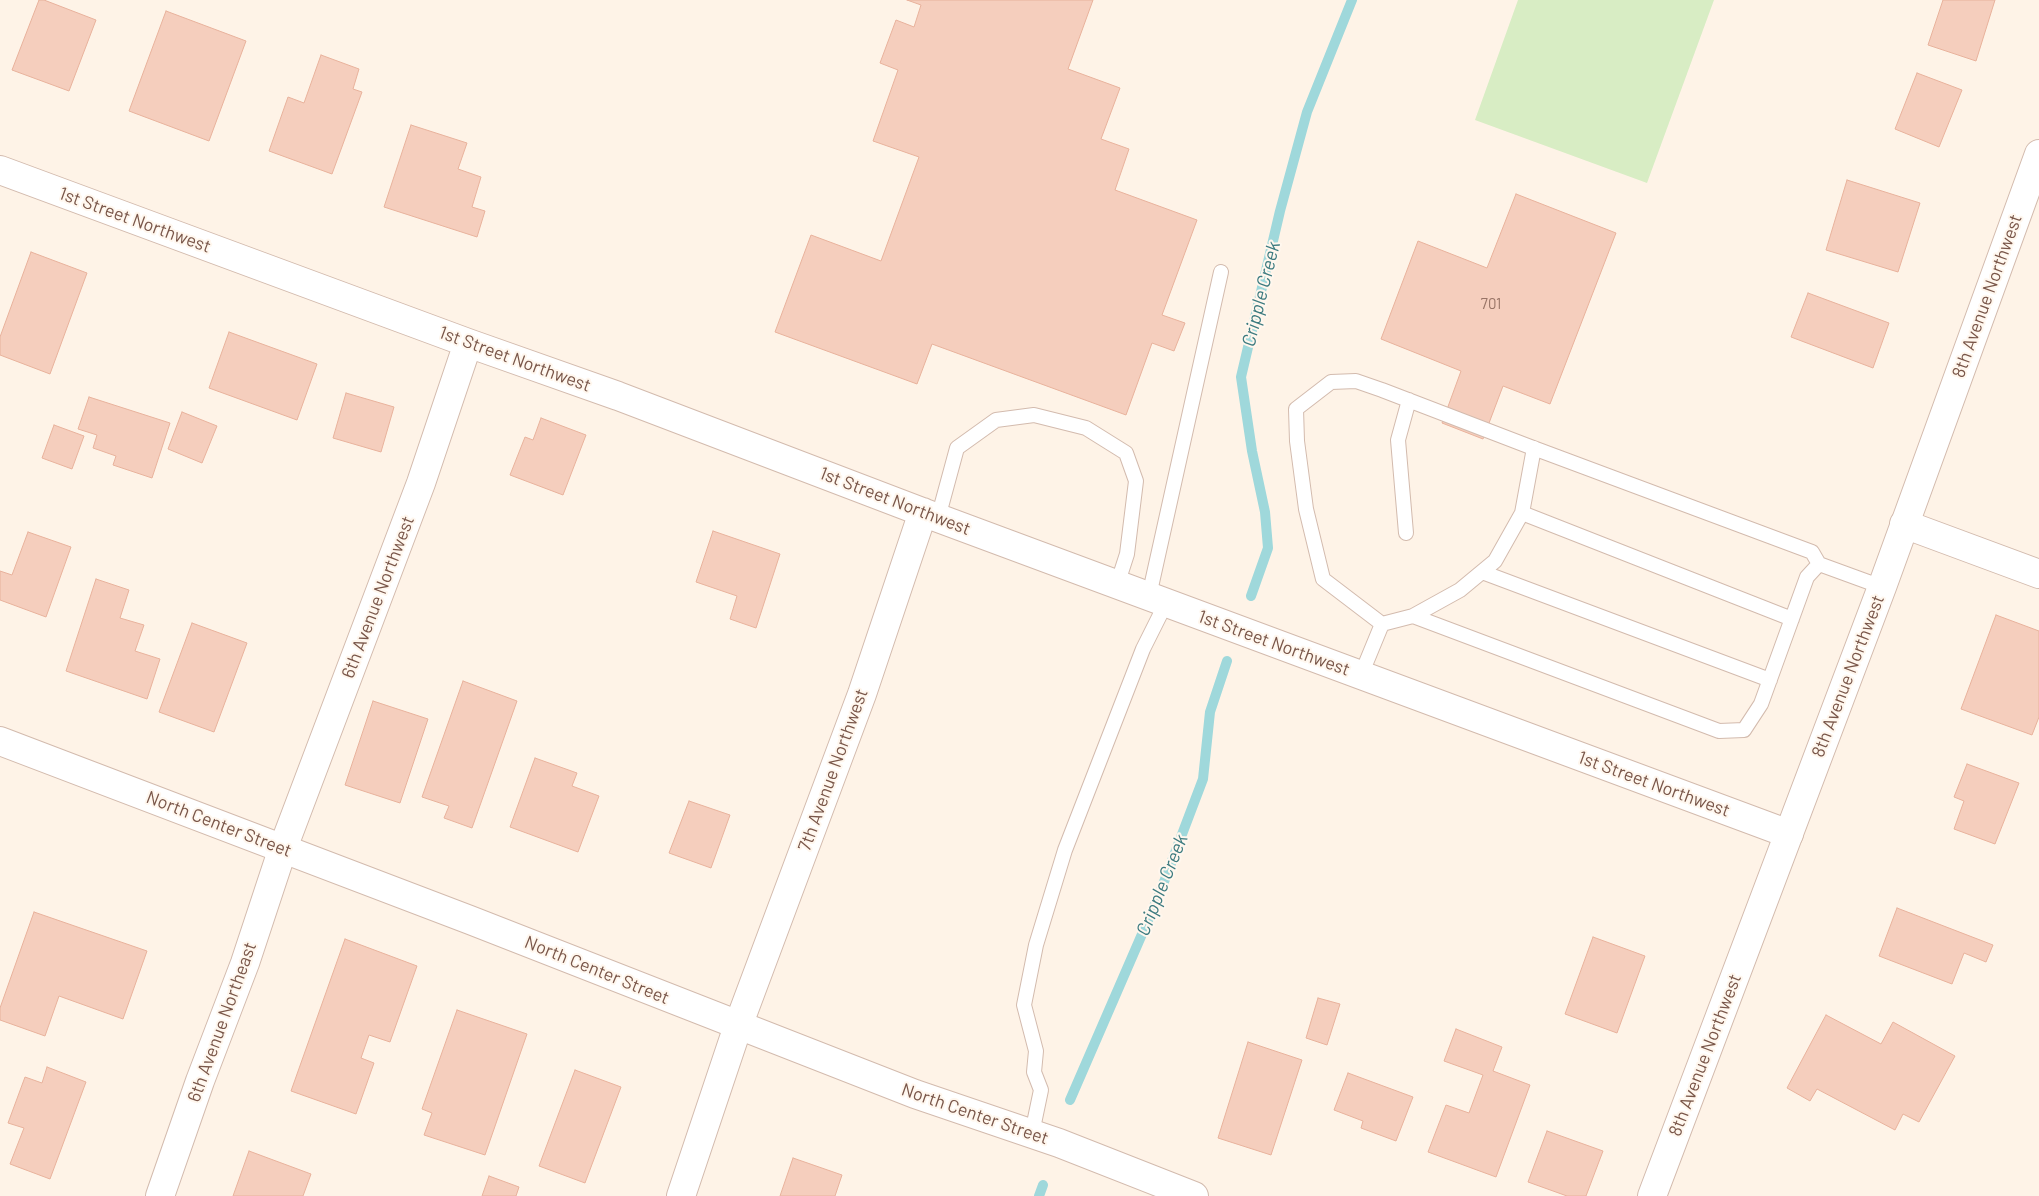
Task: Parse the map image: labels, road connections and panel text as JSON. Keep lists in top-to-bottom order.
{
  "streets": {
    "street": [
      "1st Street Northwest",
      "8th Avenue Northwest",
      "6th Avenue Northwest",
      "7th Avenue Northwest",
      "North Center Street",
      "6th Avenue Northeast"
    ]
  },
  "crossings": [
    ["1st Street Northwest", "8th Avenue Northwest"],
    ["1st Street Northwest", "6th Avenue Northwest"],
    ["1st Street Northwest", "7th Avenue Northwest"],
    ["6th Avenue Northwest", "North Center Street"],
    ["6th Avenue Northwest", "6th Avenue Northeast"],
    ["7th Avenue Northwest", "North Center Street"],
    ["North Center Street", "6th Avenue Northeast"]
  ],
  "water": ["Cripple Creek"],
  "house_numbers": ["701"]
}
